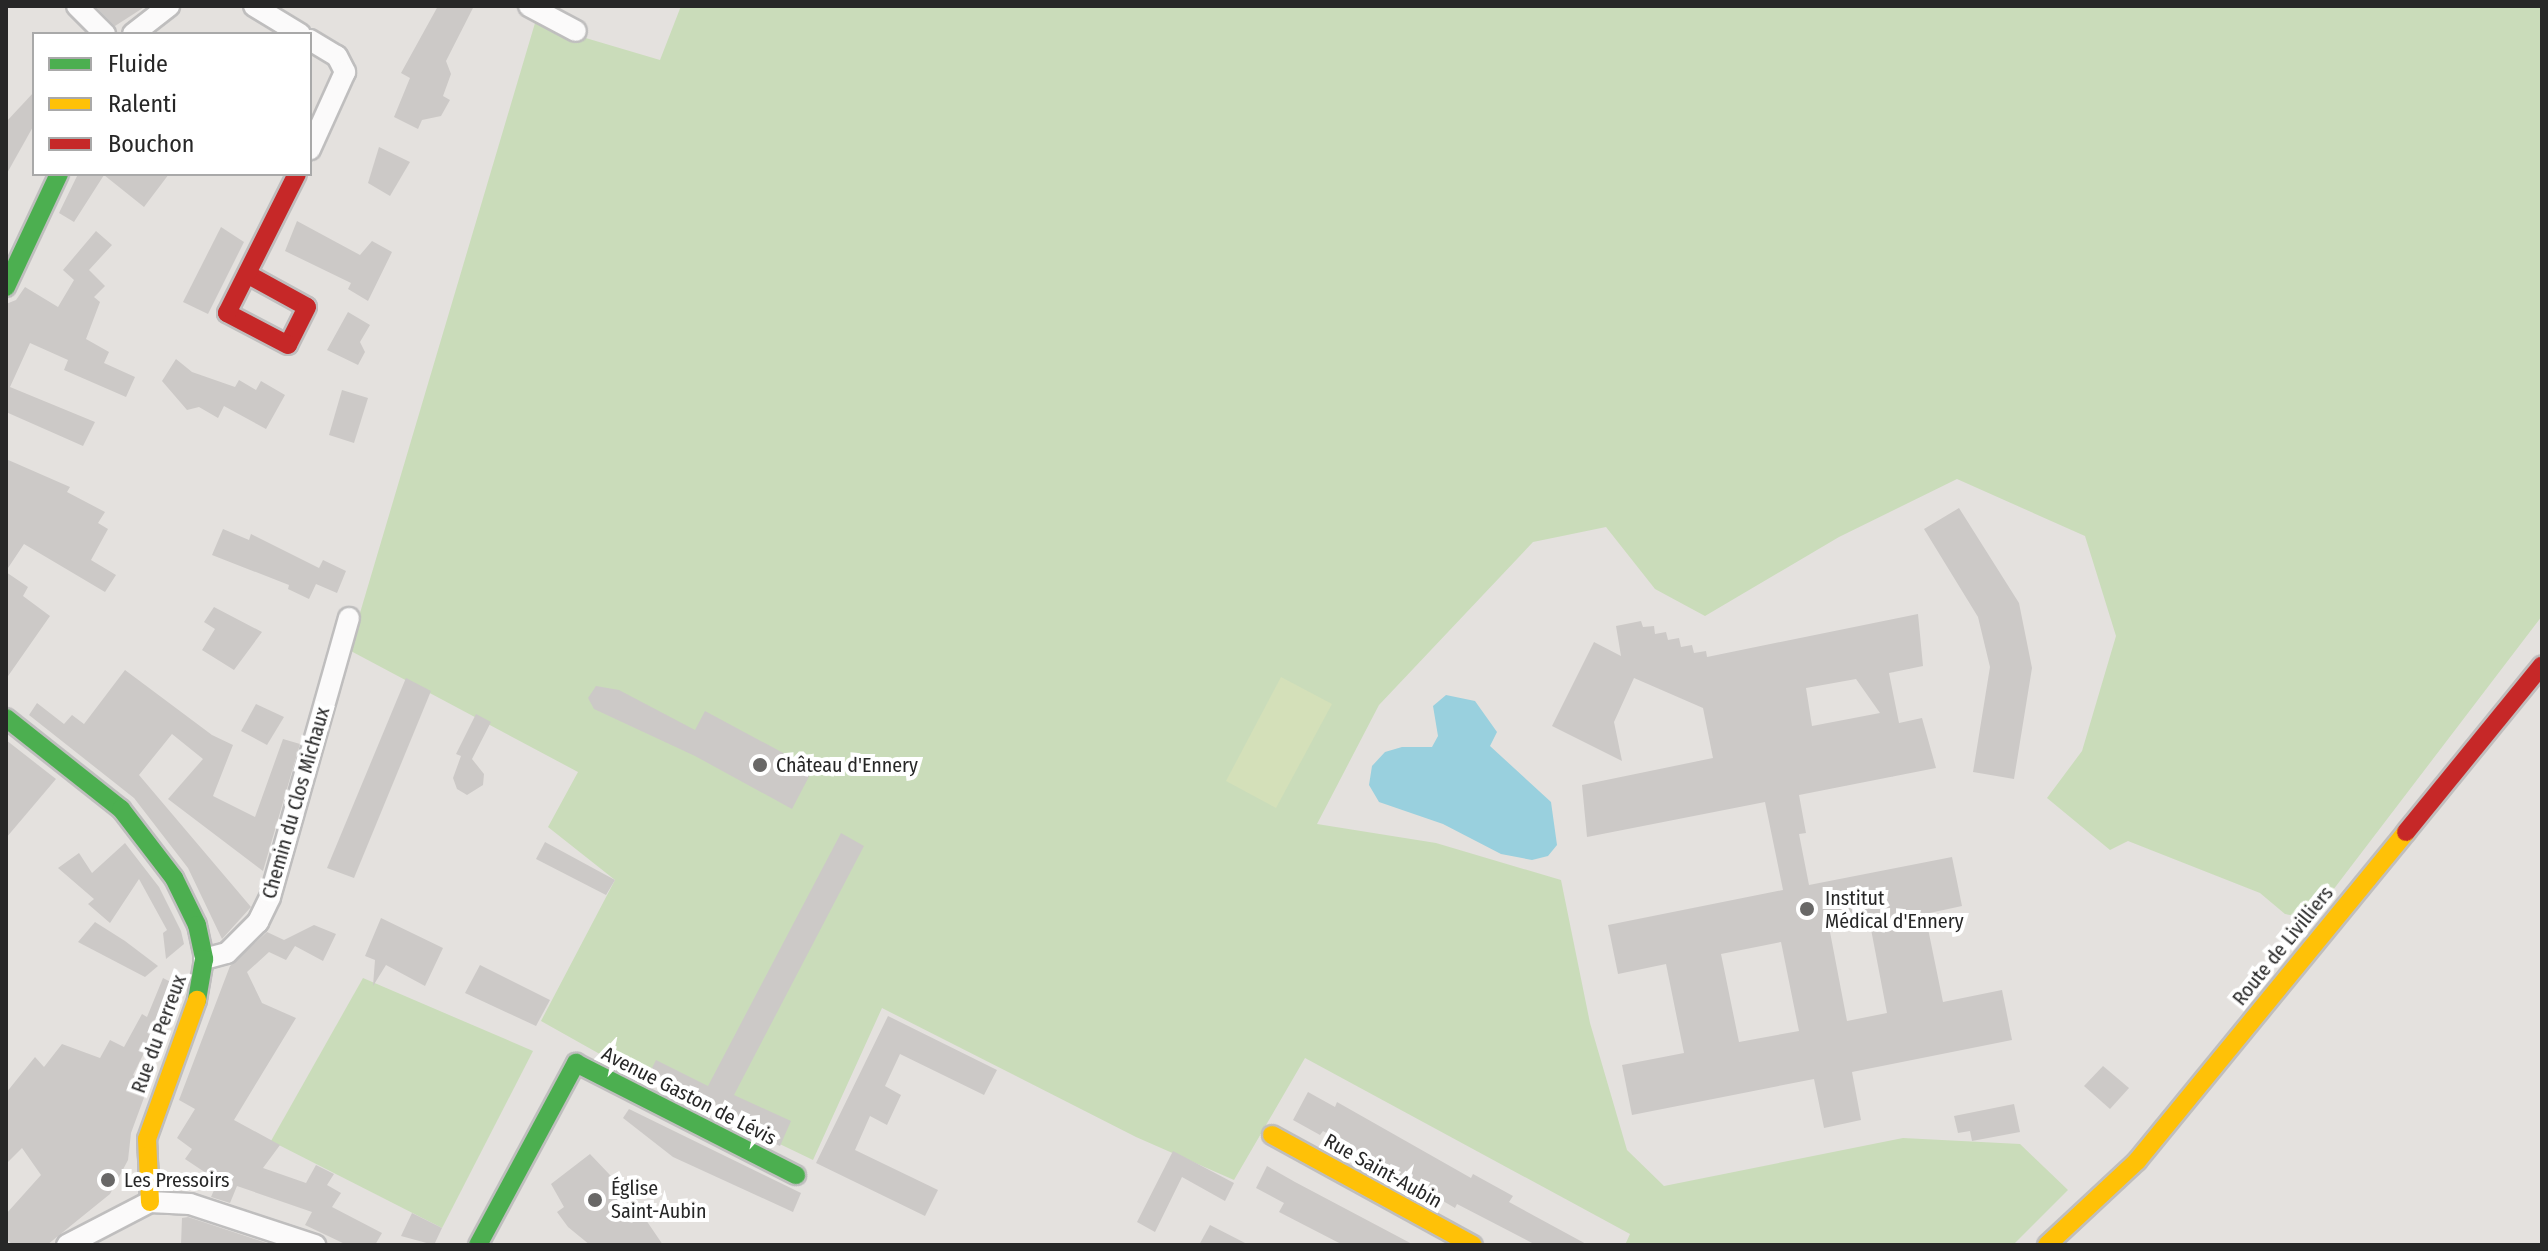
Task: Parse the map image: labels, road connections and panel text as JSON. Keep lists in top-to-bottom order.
{
  "streets": {
    "street": [
      "Chemin du Clos Michaux",
      "Route de Livilliers",
      "Rue du Perreux",
      "Avenue Gaston de Lévis",
      "Rue Saint-Aubin"
    ]
  },
  "crossings": [
    ["Chemin du Clos Michaux", "Rue du Perreux"]
  ],
  "places": [
    "Château d'Ennery",
    "Institut Médical d'Ennery",
    "Les Pressoirs",
    "Église Saint-Aubin"
  ],
  "legend": ["Fluide", "Ralenti", "Bouchon"]
}
